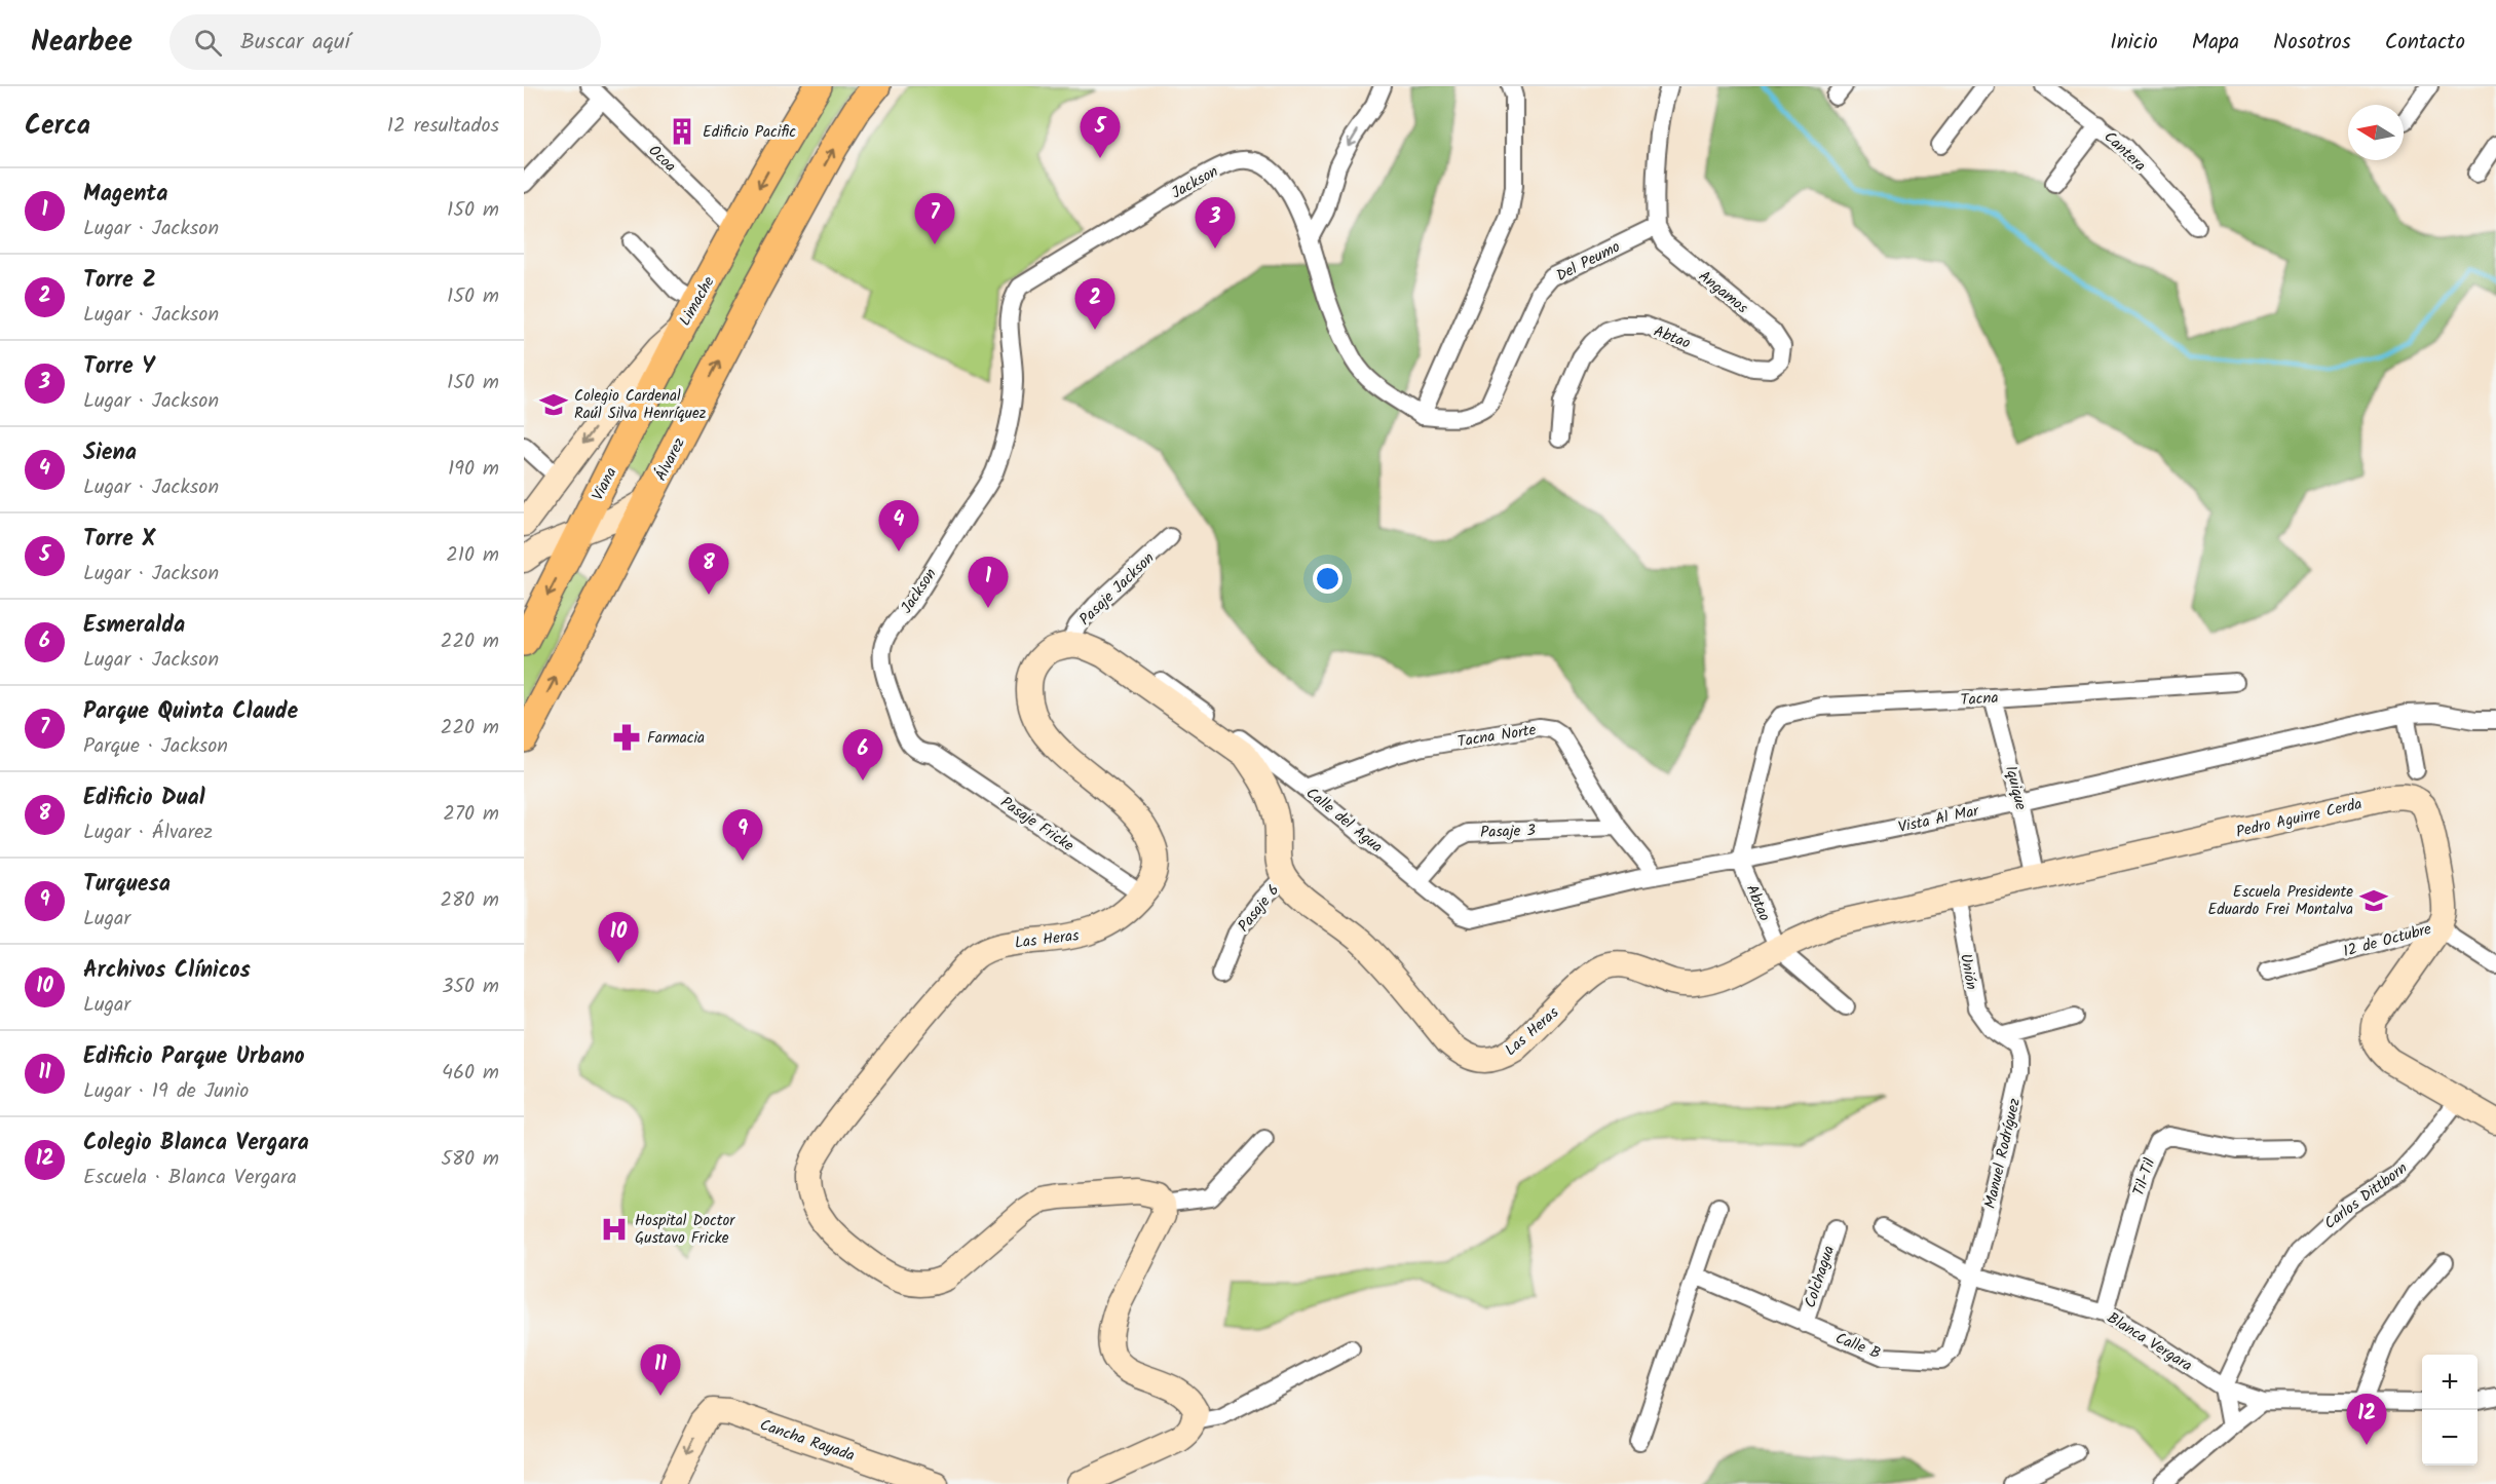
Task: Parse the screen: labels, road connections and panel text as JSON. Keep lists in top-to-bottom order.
{
  "streets": {
    "main road": ["Limache", "Álvarez", "Viana"],
    "street": [
      "Cantera",
      "Ocoa",
      "Jackson",
      "Del Peumo",
      "Angamos",
      "Abtao",
      "Pasaje Jackson",
      "Tacna",
      "Tacna Norte",
      "Iquique",
      "Pedro Aguirre Cerda",
      "Vista Al Mar",
      "Calle del Agua",
      "Pasaje Fricke",
      "Pasaje 3",
      "Pasaje 6",
      "Las Heras",
      "12 de Octubre",
      "Unión",
      "Manuel Rodríguez",
      "Til-Til",
      "Carlos Dittborn",
      "Colchagua",
      "Blanca Vergara",
      "Calle B",
      "Cancha Rayada"
    ]
  },
  "crossings": [
    ["Ocoa", "Limache"],
    ["Jackson", "Del Peumo"],
    ["Jackson", "Pasaje Fricke"],
    ["Del Peumo", "Angamos"],
    ["Angamos", "Abtao"],
    ["Limache", "Viana"],
    ["Abtao", "Tacna"],
    ["Abtao", "Pedro Aguirre Cerda"],
    ["Abtao", "Vista Al Mar"],
    ["Abtao", "Las Heras"],
    ["Pasaje Jackson", "Las Heras"],
    ["Tacna", "Iquique"],
    ["Tacna", "Vista Al Mar"],
    ["Tacna Norte", "Vista Al Mar"],
    ["Tacna Norte", "Calle del Agua"],
    ["Tacna Norte", "Pasaje 3"],
    ["Iquique", "Pedro Aguirre Cerda"],
    ["Iquique", "Vista Al Mar"],
    ["Pedro Aguirre Cerda", "Las Heras"],
    ["Pedro Aguirre Cerda", "12 de Octubre"],
    ["Pedro Aguirre Cerda", "Unión"],
    ["Pedro Aguirre Cerda", "Carlos Dittborn"],
    ["Vista Al Mar", "Calle del Agua"],
    ["Calle del Agua", "Pasaje 3"],
    ["Pasaje Fricke", "Las Heras"],
    ["Pasaje 6", "Las Heras"],
    ["Unión", "Manuel Rodríguez"],
    ["Manuel Rodríguez", "Blanca Vergara"],
    ["Manuel Rodríguez", "Calle B"],
    ["Til-Til", "Blanca Vergara"],
    ["Carlos Dittborn", "Blanca Vergara"],
    ["Colchagua", "Calle B"],
    ["Blanca Vergara", "Calle B"]
  ],
  "one_way": ["Limache", "Álvarez", "Cancha Rayada"],
  "places": {
    "building": ["Edificio Pacific"],
    "school or university": ["Colegio Cardenal Raúl Silva Henríquez", "Escuela Presidente Eduardo Frei Montalva"],
    "pharmacy": ["Farmacia"],
    "hospital": ["Hospital Doctor Gustavo Fricke"]
  },
  "north": "left",
  "page": {
    "header": "Nearbee",
    "search": "Buscar aquí",
    "nav": [
      "Inicio",
      "Mapa",
      "Nosotros",
      "Contacto"
    ],
    "heading": ["Cerca", "12 resultados"],
    "pins": [
      "5",
      "7",
      "3",
      "2",
      "4",
      "8",
      "1",
      "6",
      "9",
      "10",
      "11",
      "12"
    ],
    "list": [
      {
        "mark": "1",
        "name": "Magenta",
        "note": "Lugar · Jackson",
        "value": "150 m"
      },
      {
        "mark": "2",
        "name": "Torre Z",
        "note": "Lugar · Jackson",
        "value": "150 m"
      },
      {
        "mark": "3",
        "name": "Torre Y",
        "note": "Lugar · Jackson",
        "value": "150 m"
      },
      {
        "mark": "4",
        "name": "Siena",
        "note": "Lugar · Jackson",
        "value": "190 m"
      },
      {
        "mark": "5",
        "name": "Torre X",
        "note": "Lugar · Jackson",
        "value": "210 m"
      },
      {
        "mark": "6",
        "name": "Esmeralda",
        "note": "Lugar · Jackson",
        "value": "220 m"
      },
      {
        "mark": "7",
        "name": "Parque Quinta Claude",
        "note": "Parque · Jackson",
        "value": "220 m"
      },
      {
        "mark": "8",
        "name": "Edificio Dual",
        "note": "Lugar · Álvarez",
        "value": "270 m"
      },
      {
        "mark": "9",
        "name": "Turquesa",
        "note": "Lugar",
        "value": "280 m"
      },
      {
        "mark": "10",
        "name": "Archivos Clínicos",
        "note": "Lugar",
        "value": "350 m"
      },
      {
        "mark": "11",
        "name": "Edificio Parque Urbano",
        "note": "Lugar · 19 de Junio",
        "value": "460 m"
      },
      {
        "mark": "12",
        "name": "Colegio Blanca Vergara",
        "note": "Escuela · Blanca Vergara",
        "value": "580 m"
      }
    ],
    "map_buttons": ["+", "−"]
  }
}
